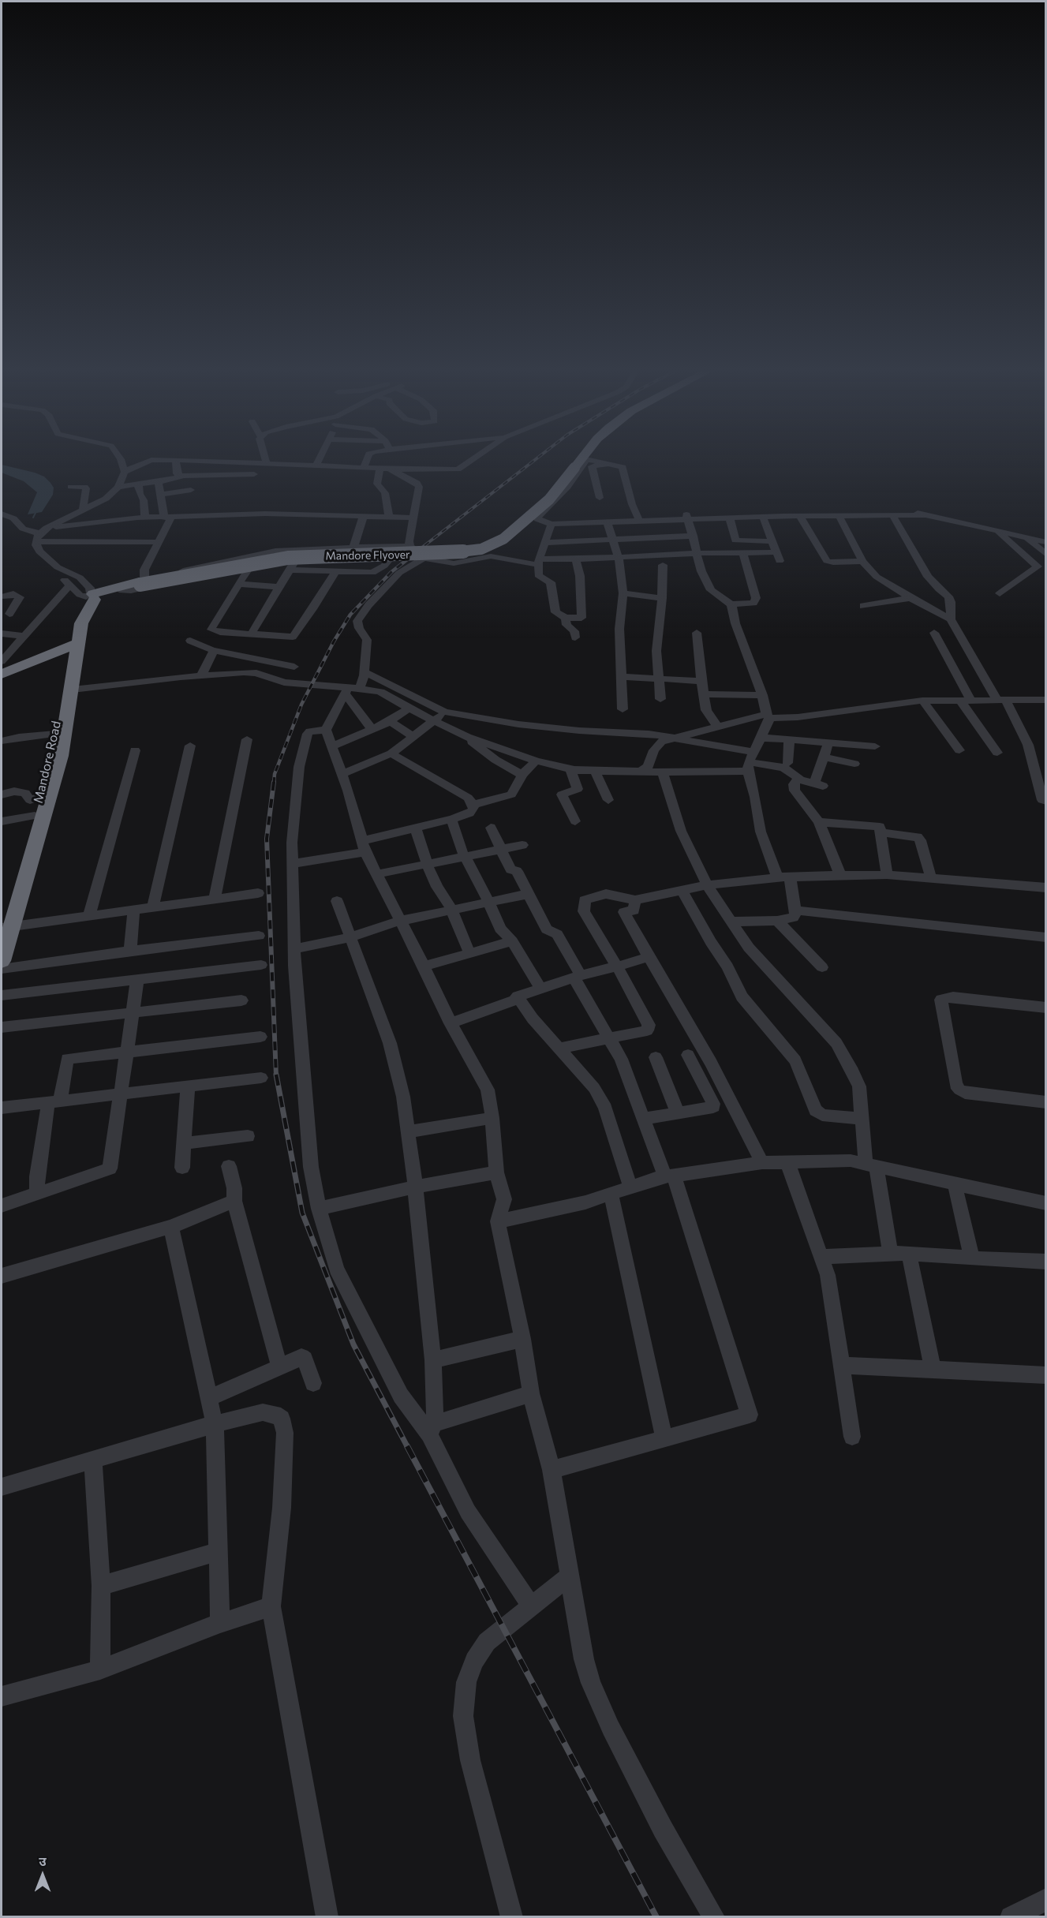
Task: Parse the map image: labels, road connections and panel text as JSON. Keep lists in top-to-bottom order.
{
  "streets": {
    "highway": ["Mandore Flyover", "Mandore Road"]
  },
  "crossings": [
    ["Mandore Flyover", "Mandore Road"]
  ],
  "north": "top"
}
